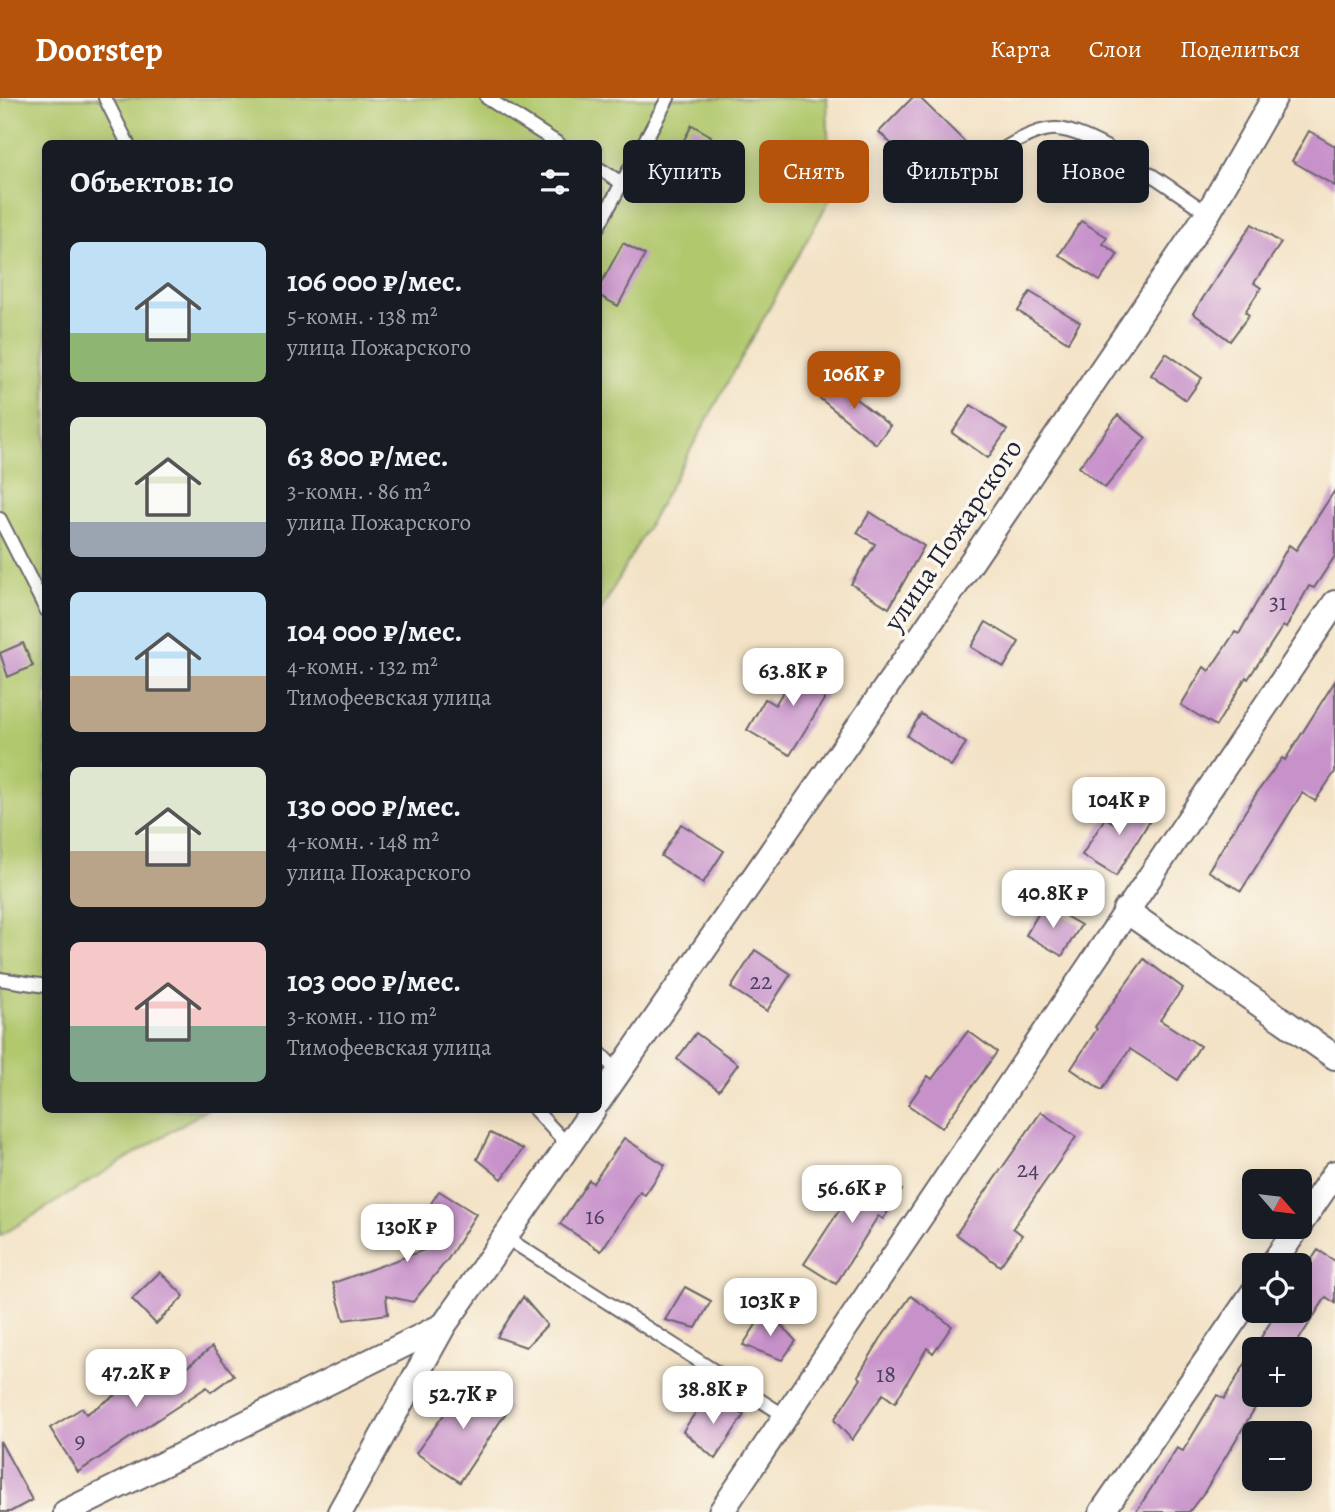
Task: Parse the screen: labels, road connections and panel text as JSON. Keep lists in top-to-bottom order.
{
  "streets": {
    "street": ["улица Пожарского"]
  },
  "house_numbers": [
    "31",
    "22",
    "24",
    "16",
    "18",
    "9"
  ],
  "north": "bottom right",
  "page": {
    "header": "Doorstep",
    "nav": ["Карта", "Слои", "Поделиться"],
    "chip": [
      "Купить",
      "Снять",
      "Фильтры",
      "Новое"
    ],
    "heading": "Объектов: 10",
    "list": [
      {
        "name": "106 000 ₽/мес.",
        "note": "5-комн. · 138 m² · улица Пожарского"
      },
      {
        "name": "63 800 ₽/мес.",
        "note": "3-комн. · 86 m² · улица Пожарского"
      },
      {
        "name": "104 000 ₽/мес.",
        "note": "4-комн. · 132 m² · Тимофеевская улица"
      },
      {
        "name": "130 000 ₽/мес.",
        "note": "4-комн. · 148 m² · улица Пожарского"
      },
      {
        "name": "103 000 ₽/мес.",
        "note": "3-комн. · 110 m² · Тимофеевская улица"
      }
    ],
    "price": [
      "106K ₽",
      "63.8K ₽",
      "104K ₽",
      "40.8K ₽",
      "56.6K ₽",
      "130K ₽",
      "103K ₽",
      "47.2K ₽",
      "38.8K ₽",
      "52.7K ₽"
    ],
    "map_buttons": ["+", "−"]
  }
}
